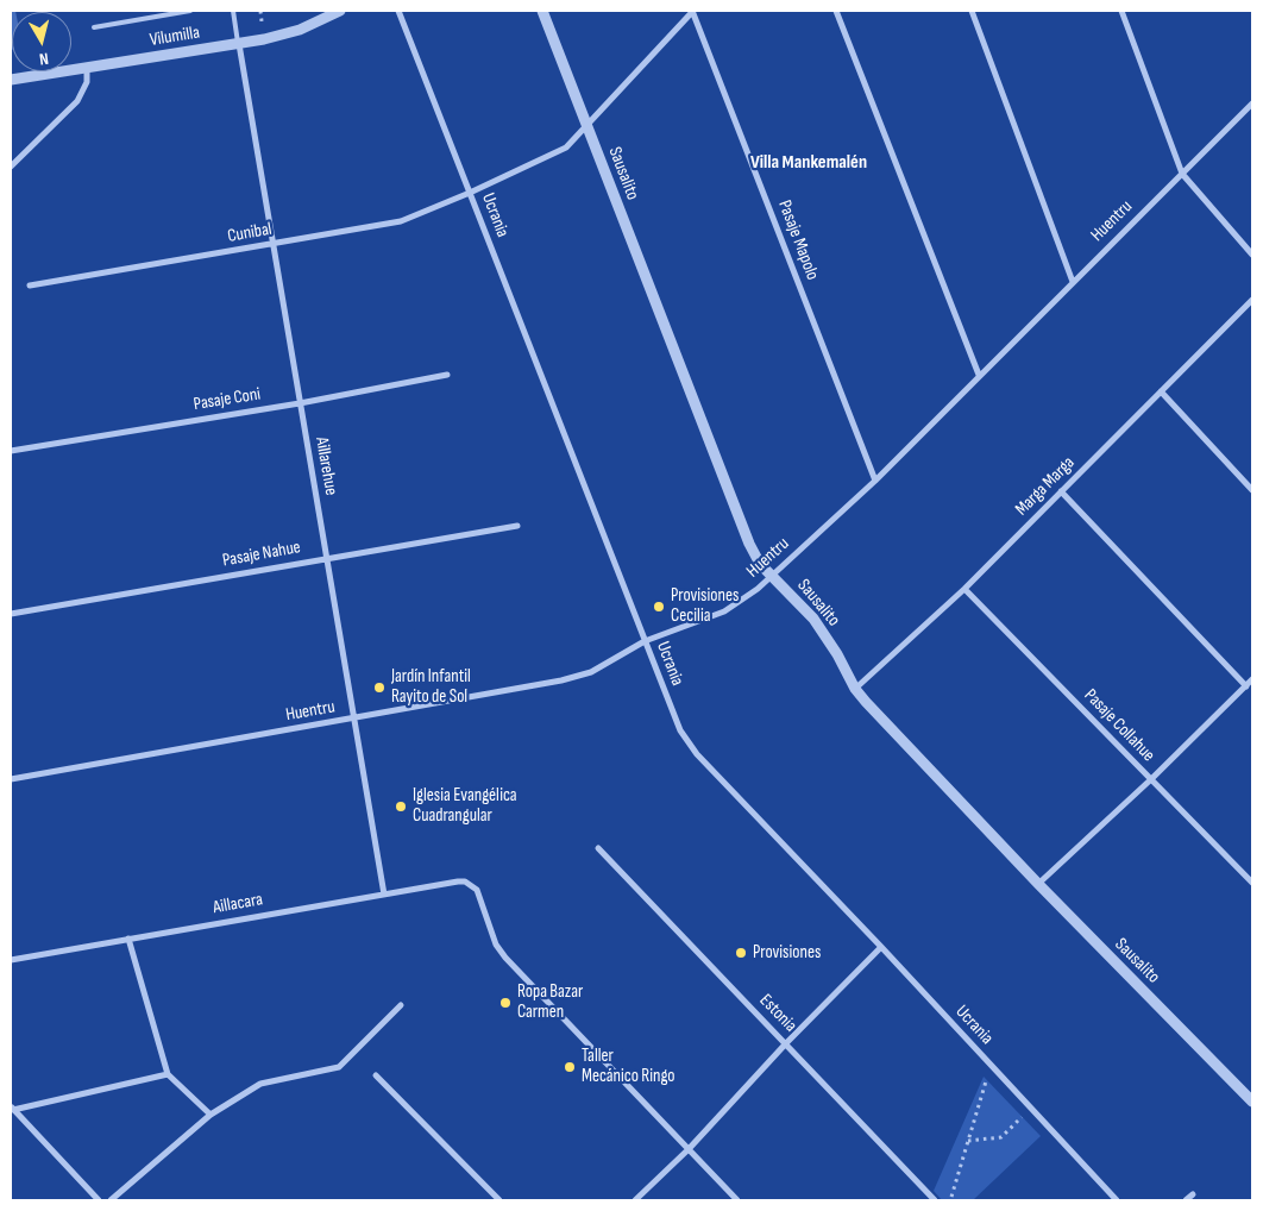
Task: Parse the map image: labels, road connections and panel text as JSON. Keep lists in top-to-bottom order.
{
  "streets": {
    "street": [
      "Vilumilla",
      "Sausalito",
      "Ucrania",
      "Huentru",
      "Cunibal",
      "Pasaje Mapolo",
      "Pasaje Coni",
      "Aillarehue",
      "Marga Marga",
      "Pasaje Nahue",
      "Pasaje Collahue",
      "Aillacara",
      "Estonia"
    ]
  },
  "crossings": [
    ["Vilumilla", "Aillarehue"],
    ["Sausalito", "Huentru"],
    ["Sausalito", "Cunibal"],
    ["Sausalito", "Marga Marga"],
    ["Ucrania", "Huentru"],
    ["Ucrania", "Cunibal"],
    ["Huentru", "Pasaje Mapolo"],
    ["Huentru", "Aillarehue"],
    ["Cunibal", "Pasaje Mapolo"],
    ["Cunibal", "Aillarehue"],
    ["Pasaje Coni", "Aillarehue"],
    ["Aillarehue", "Pasaje Nahue"],
    ["Aillarehue", "Aillacara"],
    ["Marga Marga", "Pasaje Collahue"]
  ],
  "districts": ["Villa Mankemalén"],
  "places": [
    "Provisiones Cecilia",
    "Jardín Infantil Rayito de Sol",
    "Iglesia Evangélica Cuadrangular",
    "Provisiones",
    "Ropa Bazar Carmen",
    "Taller Mecánico Ringo"
  ],
  "north": "bottom"
}
